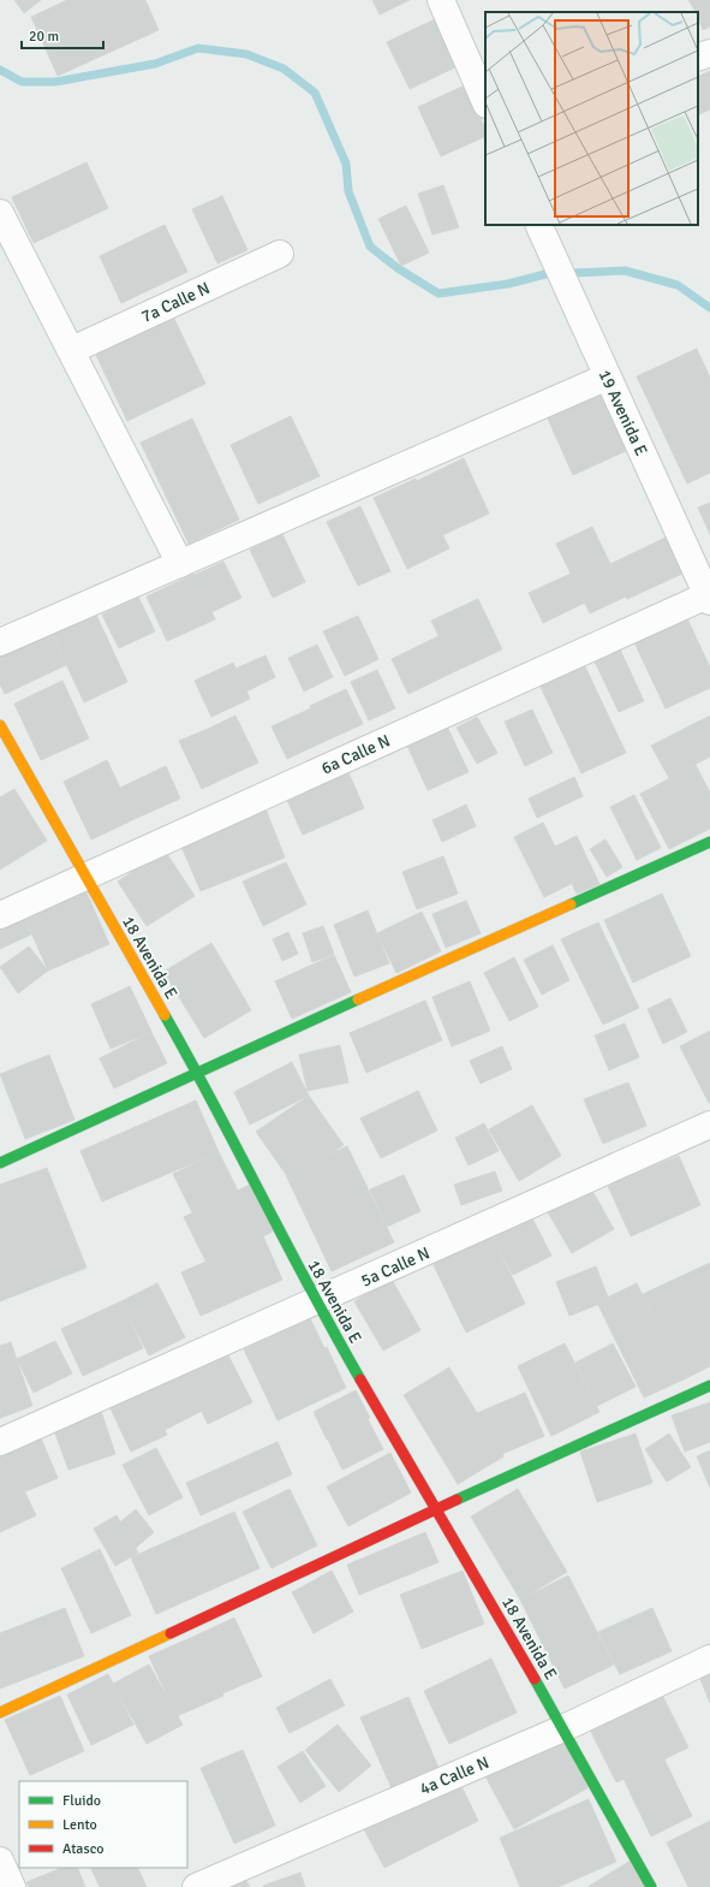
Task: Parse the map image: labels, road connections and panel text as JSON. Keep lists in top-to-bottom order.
{
  "streets": {
    "street": [
      "7a Calle N",
      "19 Avenida E",
      "6a Calle N",
      "18 Avenida E",
      "5a Calle N",
      "4a Calle N"
    ]
  },
  "crossings": [
    ["19 Avenida E", "6a Calle N"],
    ["6a Calle N", "18 Avenida E"],
    ["18 Avenida E", "5a Calle N"],
    ["18 Avenida E", "4a Calle N"]
  ],
  "legend": ["Fluido", "Lento", "Atasco"],
  "scale_bar": "20 m"
}
